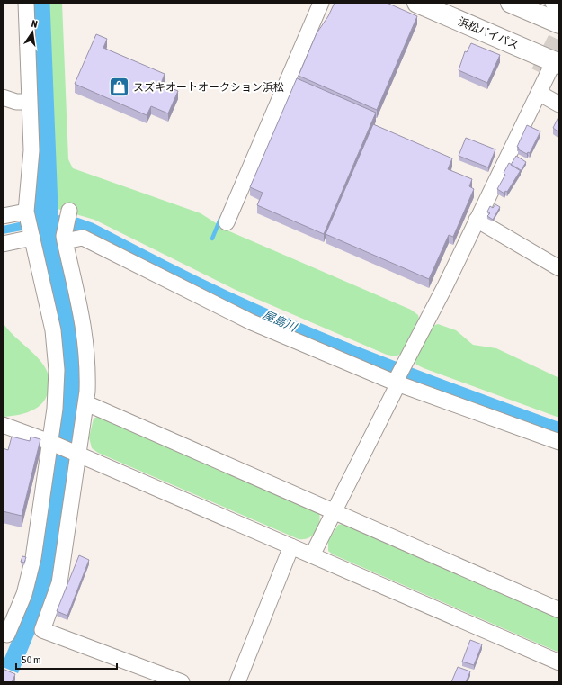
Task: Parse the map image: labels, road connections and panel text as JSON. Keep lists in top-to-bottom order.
{
  "streets": {
    "highway": ["浜松バイパス"]
  },
  "water": ["屋島川"],
  "places": {
    "shop": ["スズキオートオークション浜松"]
  },
  "scale_bar": "50 m",
  "north": "top"
}
